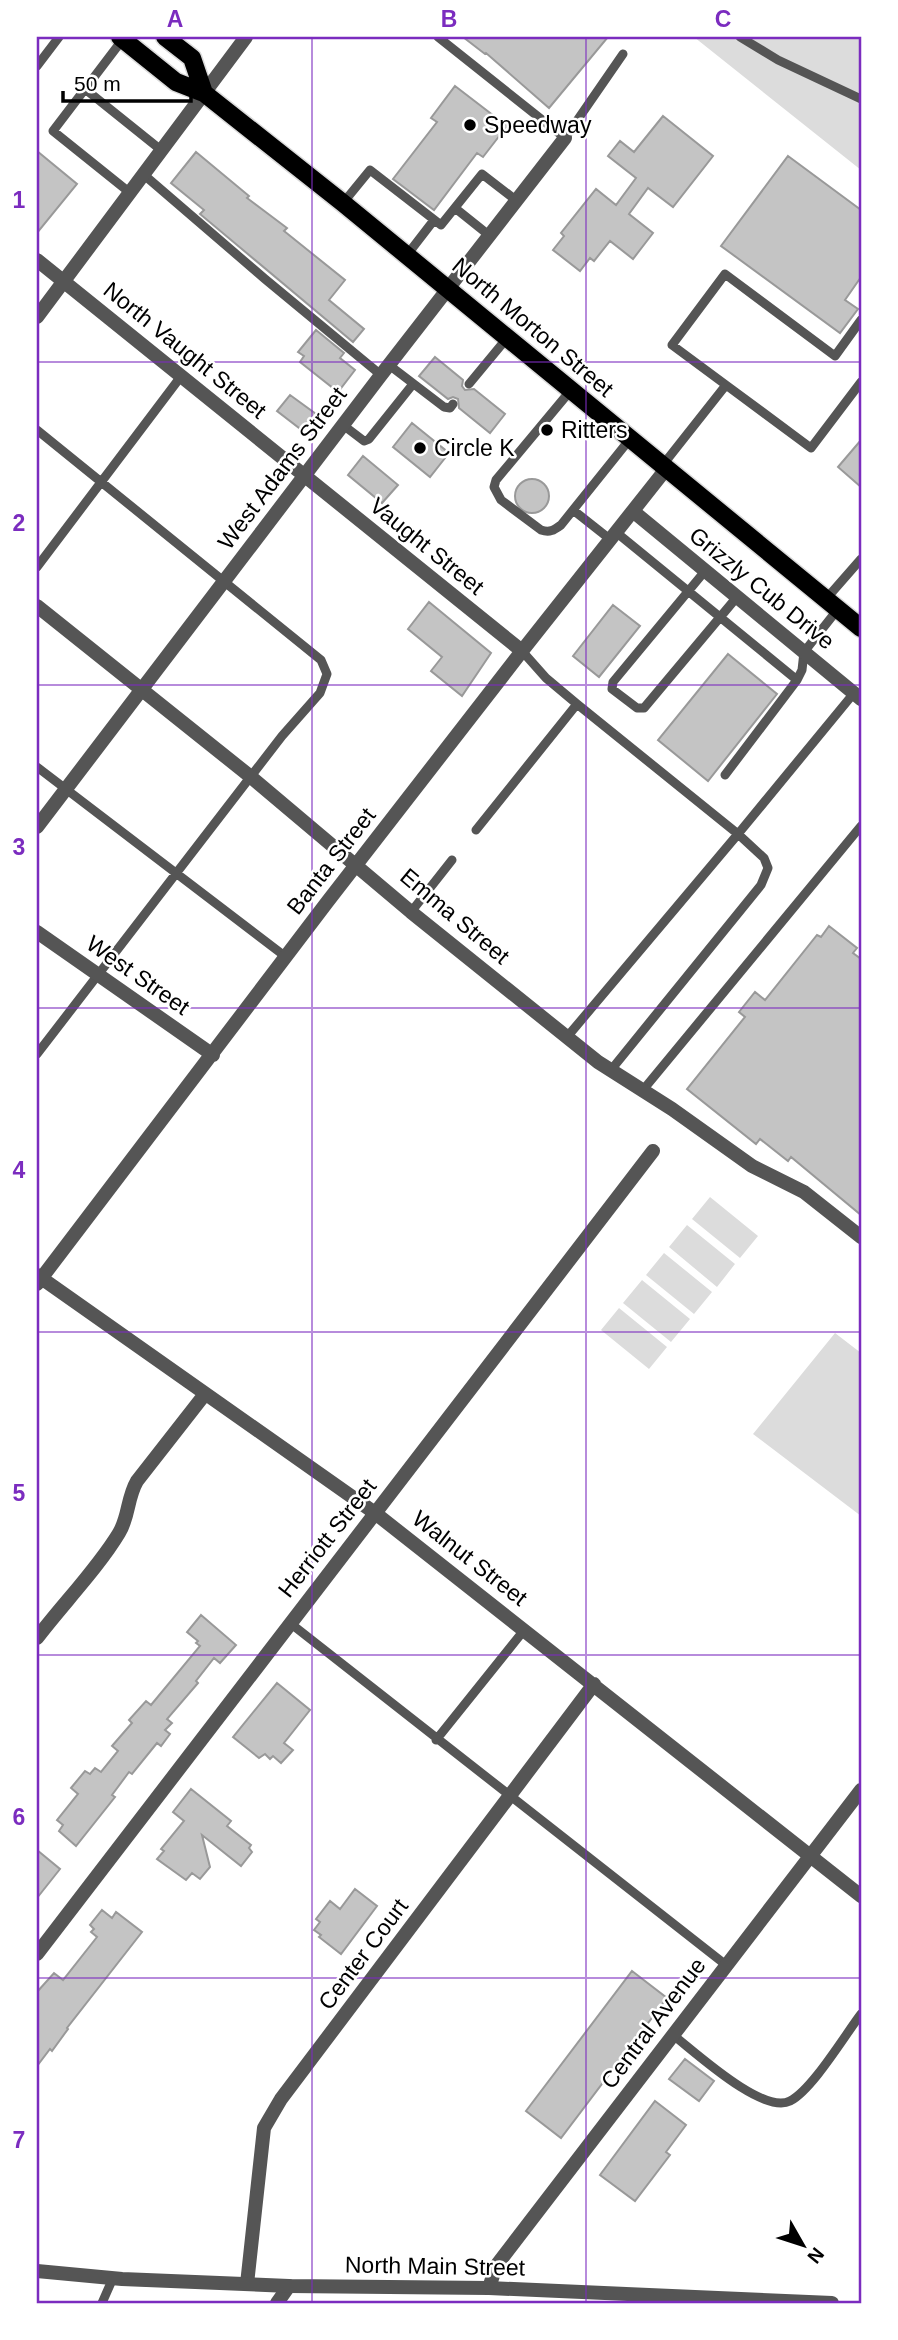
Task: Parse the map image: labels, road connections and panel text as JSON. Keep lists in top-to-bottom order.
{
  "streets": {
    "main road": ["North Morton Street"],
    "street": [
      "North Vaught Street",
      "West Adams Street",
      "Vaught Street",
      "Grizzly Cub Drive",
      "Banta Street",
      "Emma Street",
      "West Street",
      "Herriott Street",
      "Walnut Street",
      "Center Court",
      "Central Avenue",
      "North Main Street"
    ]
  },
  "crossings": [
    ["North Morton Street", "West Adams Street"],
    ["North Morton Street", "Banta Street"],
    ["North Vaught Street", "West Adams Street"],
    ["North Vaught Street", "Vaught Street"],
    ["West Adams Street", "Vaught Street"],
    ["West Adams Street", "Emma Street"],
    ["Vaught Street", "Banta Street"],
    ["Grizzly Cub Drive", "Banta Street"],
    ["Banta Street", "Emma Street"],
    ["Banta Street", "West Street"],
    ["Banta Street", "Walnut Street"],
    ["Herriott Street", "Walnut Street"],
    ["Walnut Street", "Center Court"],
    ["Walnut Street", "Central Avenue"],
    ["Center Court", "North Main Street"],
    ["Central Avenue", "North Main Street"]
  ],
  "places": ["Speedway", "Ritters", "Circle K"],
  "scale_bar": "50 m",
  "north": "bottom right",
  "grid": {
    "columns": ["A", "B", "C"],
    "rows": [
      "1",
      "2",
      "3",
      "4",
      "5",
      "6",
      "7"
    ]
  }
}
